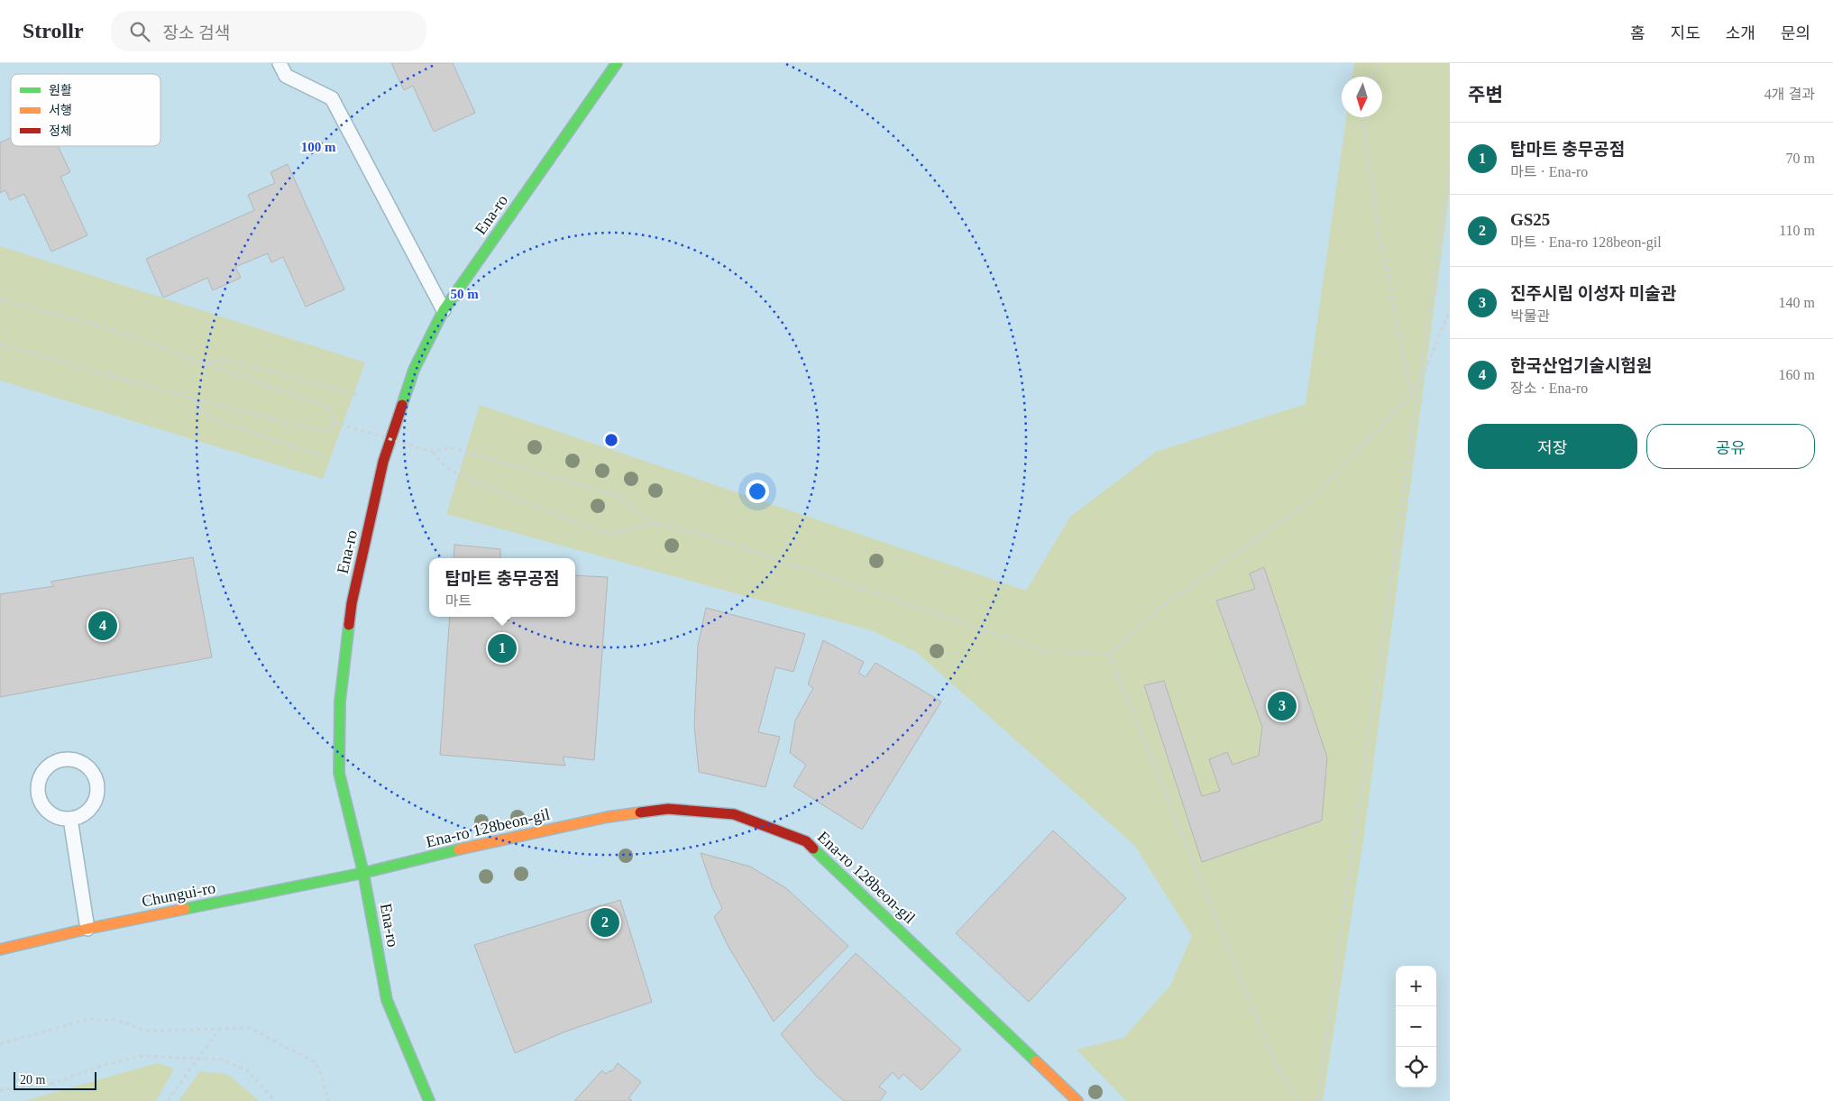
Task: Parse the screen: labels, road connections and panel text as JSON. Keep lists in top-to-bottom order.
{
  "streets": {
    "street": ["Ena-ro", "Ena-ro 128beon-gil", "Chungui-ro"]
  },
  "crossings": [
    ["Ena-ro", "Ena-ro 128beon-gil"],
    ["Ena-ro", "Chungui-ro"],
    ["Ena-ro 128beon-gil", "Chungui-ro"]
  ],
  "legend": ["원활", "서행", "정체"],
  "scale_bar": "20 m",
  "north": "bottom",
  "page": {
    "header": "Strollr",
    "search": "장소 검색",
    "nav": [
      "홈",
      "지도",
      "소개",
      "문의"
    ],
    "heading": ["주변", "4개 결과"],
    "list": [
      {
        "mark": "1",
        "name": "탑마트 충무공점",
        "note": "마트 · Ena-ro",
        "value": "70 m"
      },
      {
        "mark": "2",
        "name": "GS25",
        "note": "마트 · Ena-ro 128beon-gil",
        "value": "110 m"
      },
      {
        "mark": "3",
        "name": "진주시립 이성자 미술관",
        "note": "박물관",
        "value": "140 m"
      },
      {
        "mark": "4",
        "name": "한국산업기술시험원",
        "note": "장소 · Ena-ro",
        "value": "160 m"
      }
    ],
    "buttons": ["저장", "공유"],
    "popup": ["탑마트 충무공점", "마트"],
    "pins": [
      "4",
      "1",
      "3",
      "2"
    ],
    "map_buttons": ["+", "−"],
    "scale": "20 m"
  },
  "rings": ["100 m", "50 m"]
}
